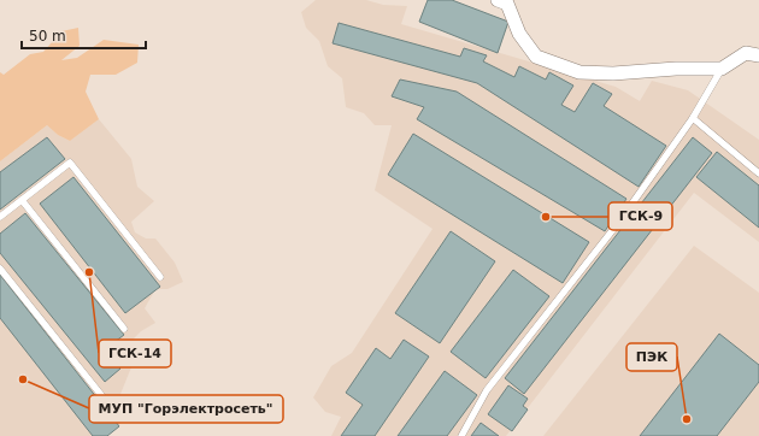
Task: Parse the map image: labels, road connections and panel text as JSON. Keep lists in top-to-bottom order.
{
  "places": [
    "ГСК-9",
    "ГСК-14",
    "МУП \"Горэлектросеть\"",
    "ПЭК"
  ],
  "scale_bar": "50 m"
}
